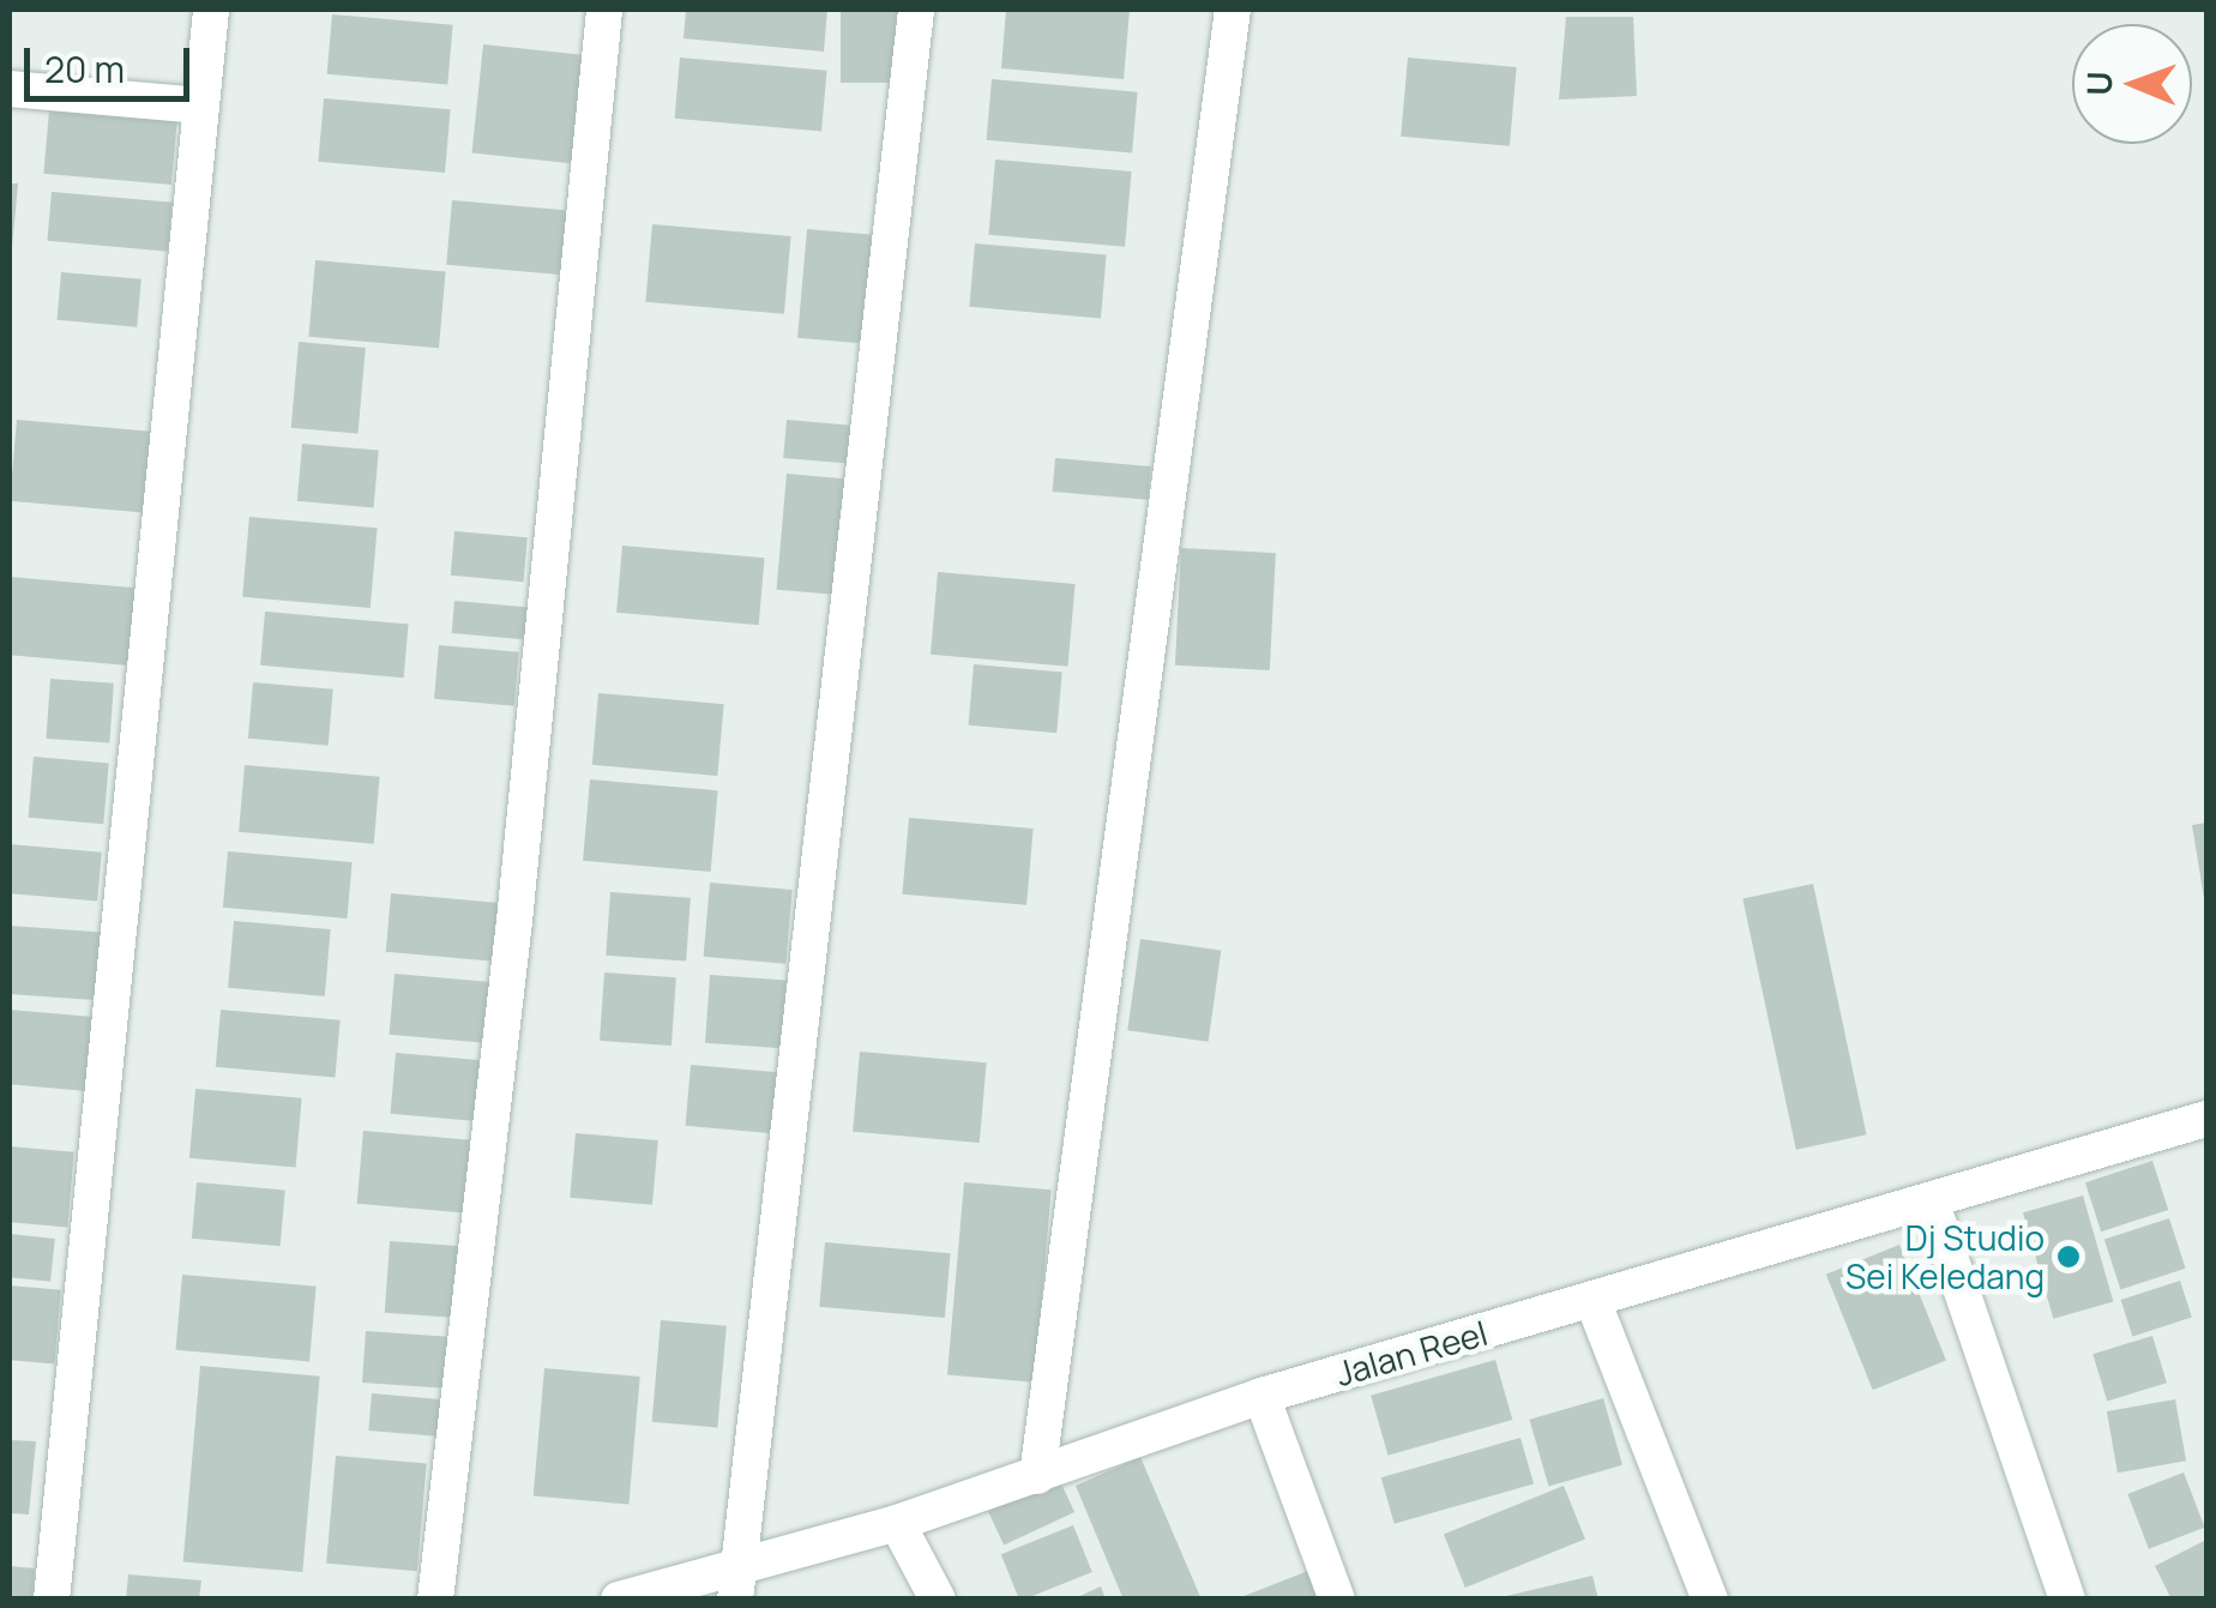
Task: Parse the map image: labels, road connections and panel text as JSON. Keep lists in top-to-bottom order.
{
  "streets": {
    "street": ["Jalan Reel"]
  },
  "places": ["Dj Studio Sei Keledang"],
  "scale_bar": "20 m",
  "north": "left"
}
